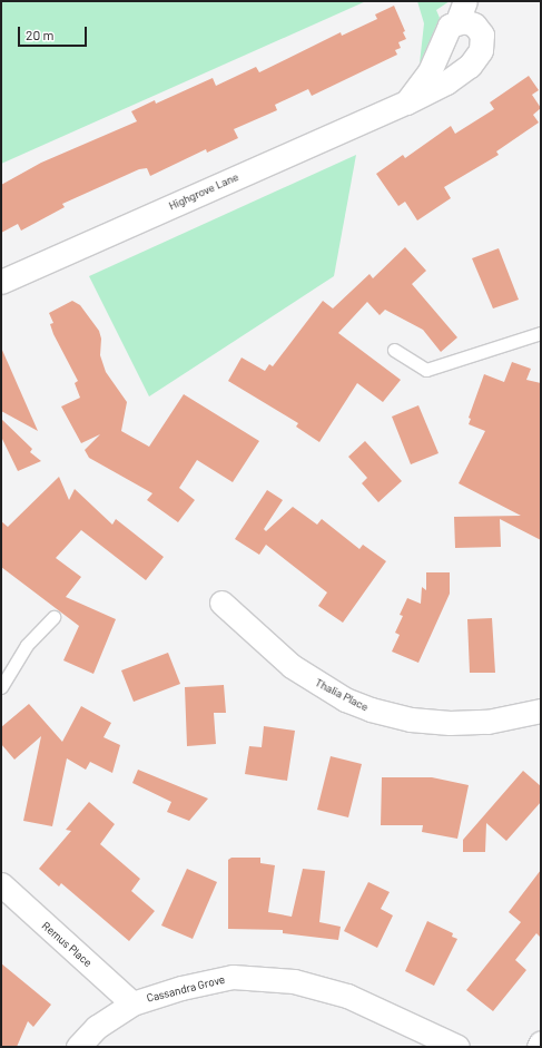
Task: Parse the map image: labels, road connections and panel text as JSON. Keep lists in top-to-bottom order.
{
  "streets": {
    "street": [
      "Highgrove Lane",
      "Thalia Place",
      "Remus Place",
      "Cassandra Grove"
    ]
  },
  "crossings": [
    ["Remus Place", "Cassandra Grove"]
  ],
  "scale_bar": "20 m"
}
